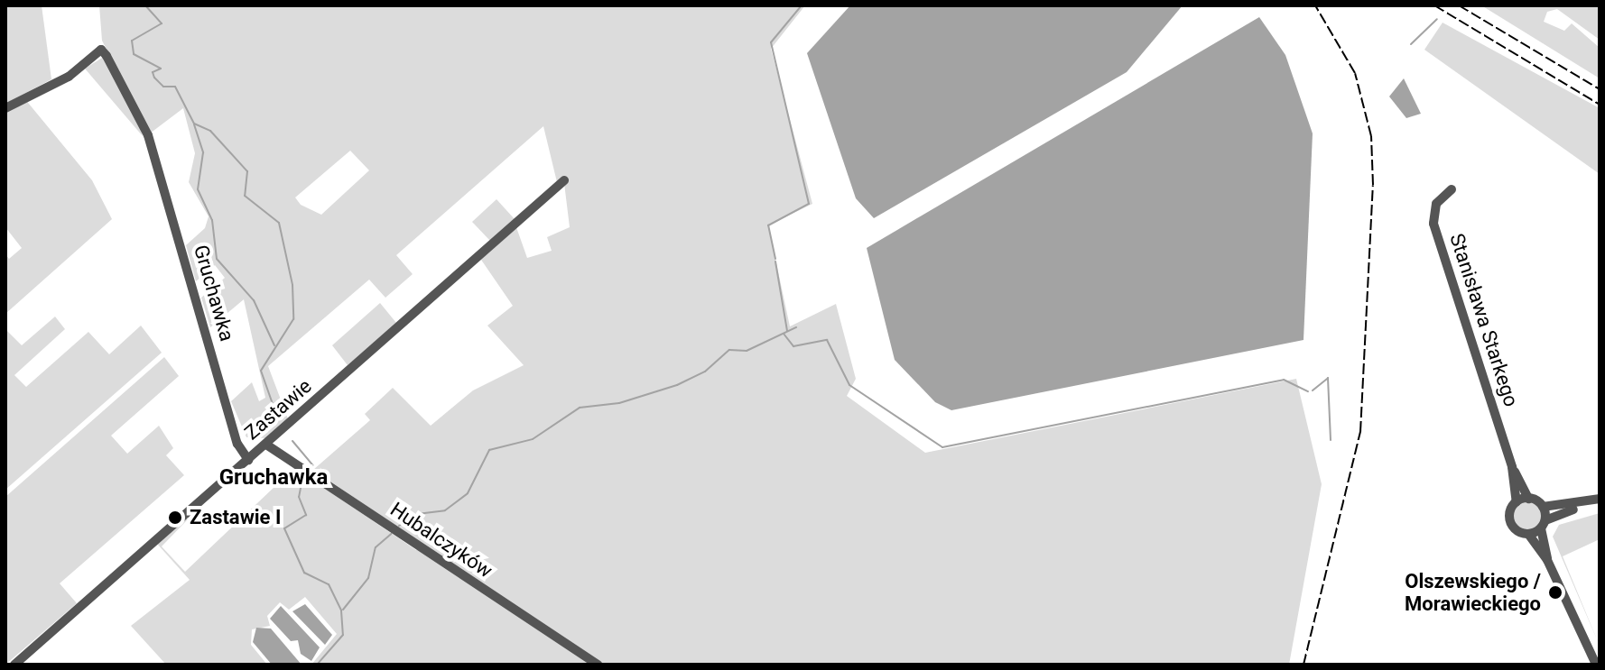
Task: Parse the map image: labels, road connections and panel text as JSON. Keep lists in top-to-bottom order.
{
  "streets": {
    "street": [
      "Gruchawka",
      "Stanisława Starkego",
      "Zastawie",
      "Hubalczyków"
    ]
  },
  "crossings": [
    ["Gruchawka", "Zastawie"],
    ["Zastawie", "Hubalczyków"]
  ],
  "districts": ["Gruchawka"],
  "places": ["Zastawie I", "Olszewskiego / Morawieckiego"]
}
